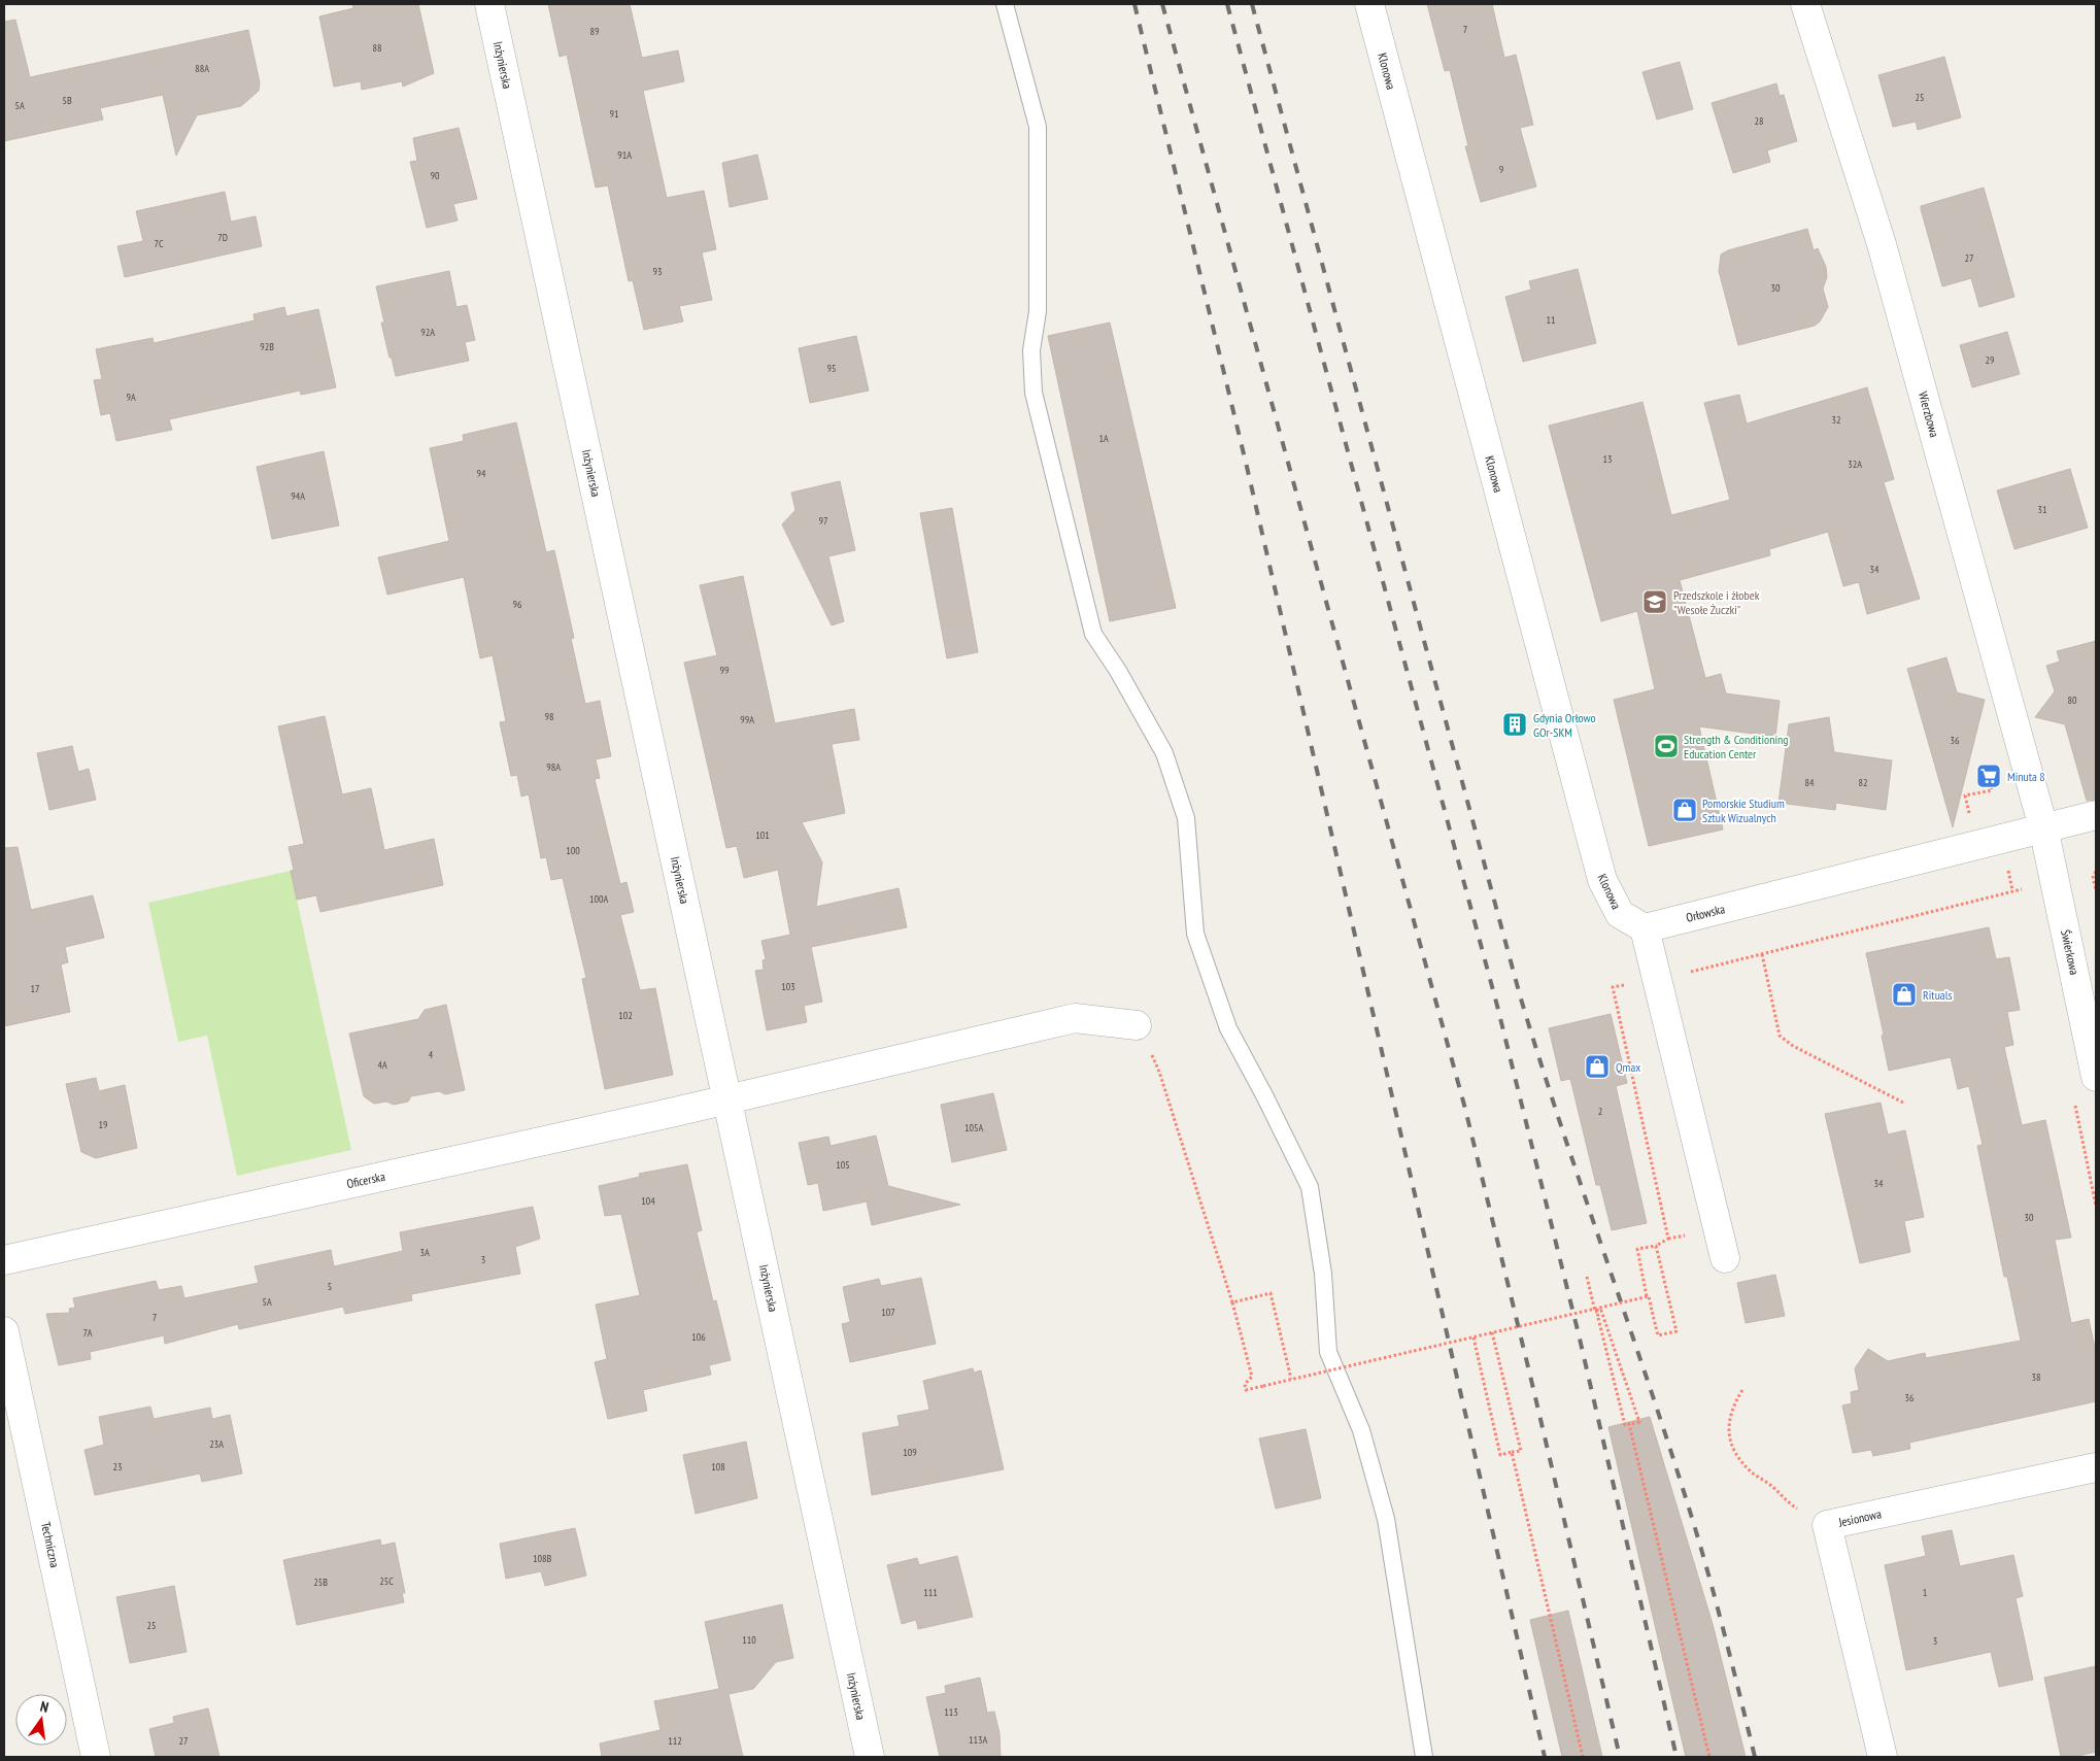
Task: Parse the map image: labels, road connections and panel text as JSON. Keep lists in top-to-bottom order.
{
  "streets": {
    "street": [
      "Inżynierska",
      "Klonowa",
      "Wierzbowa",
      "Orłowska",
      "Świerkowa",
      "Oficerska",
      "Jesionowa",
      "Techniczna"
    ]
  },
  "crossings": [
    ["Inżynierska", "Oficerska"],
    ["Klonowa", "Orłowska"],
    ["Wierzbowa", "Orłowska"],
    ["Wierzbowa", "Świerkowa"],
    ["Orłowska", "Świerkowa"]
  ],
  "places": {
    "school or university": ["Przedszkole i żłobek \"Wesołe Żuczki\""],
    "building": ["Gdynia Orłowo GOr-SKM"],
    "sports": ["Strength & Conditioning Education Center"],
    "supermarket": ["Minuta 8"],
    "shop": ["Pomorskie Studium Sztuk Wizualnych", "Rituals", "Qmax"]
  },
  "house_numbers": [
    "7",
    "89",
    "88",
    "88A",
    "25",
    "5B",
    "5A",
    "91",
    "28",
    "91A",
    "9",
    "90",
    "7D",
    "7C",
    "27",
    "93",
    "30",
    "11",
    "92A",
    "92B",
    "29",
    "95",
    "9A",
    "32",
    "1A",
    "13",
    "32A",
    "94",
    "94A",
    "31",
    "97",
    "34",
    "96",
    "99",
    "80",
    "98",
    "99A",
    "36",
    "98A",
    "84",
    "82",
    "101",
    "100",
    "100A",
    "103",
    "17",
    "102",
    "4",
    "4A",
    "2",
    "19",
    "105A",
    "105",
    "34",
    "104",
    "30",
    "3A",
    "3",
    "5",
    "5A",
    "107",
    "7",
    "7A",
    "106",
    "38",
    "36",
    "23A",
    "109",
    "23",
    "108",
    "108B",
    "25C",
    "25B",
    "111",
    "1",
    "25",
    "110",
    "3",
    "113",
    "113A",
    "27",
    "112"
  ],
  "north": "top"
}
